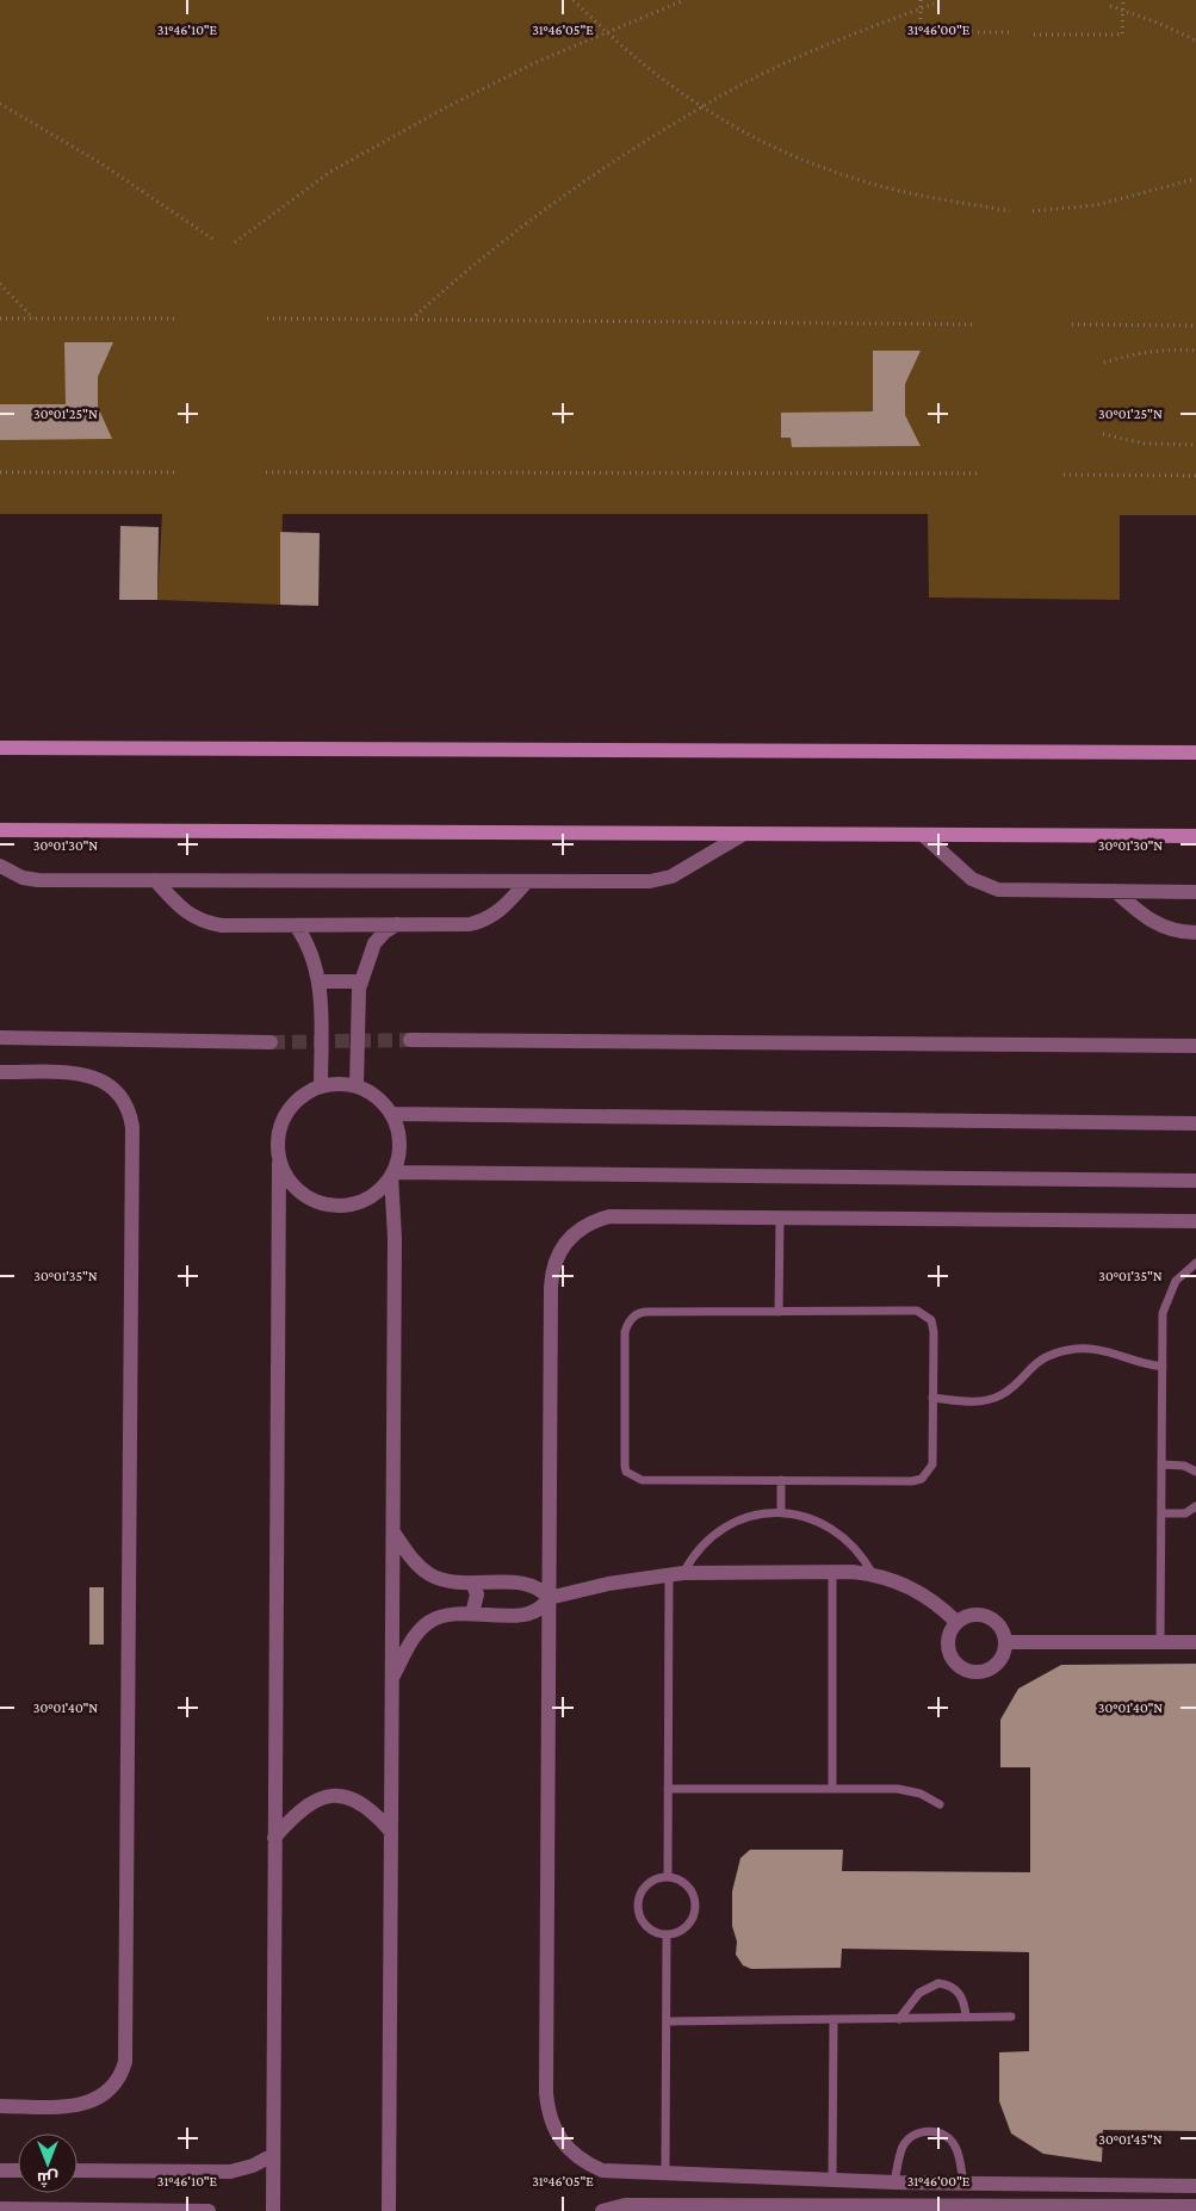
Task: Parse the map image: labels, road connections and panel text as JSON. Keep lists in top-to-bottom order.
{
  "north": "bottom",
  "coordinates": [
    "31°46'10\"E",
    "31°46'05\"E",
    "31°46'00\"E",
    "30°01'25\"N",
    "30°01'30\"N",
    "30°01'35\"N",
    "30°01'40\"N",
    "30°01'45\"N"
  ]
}
